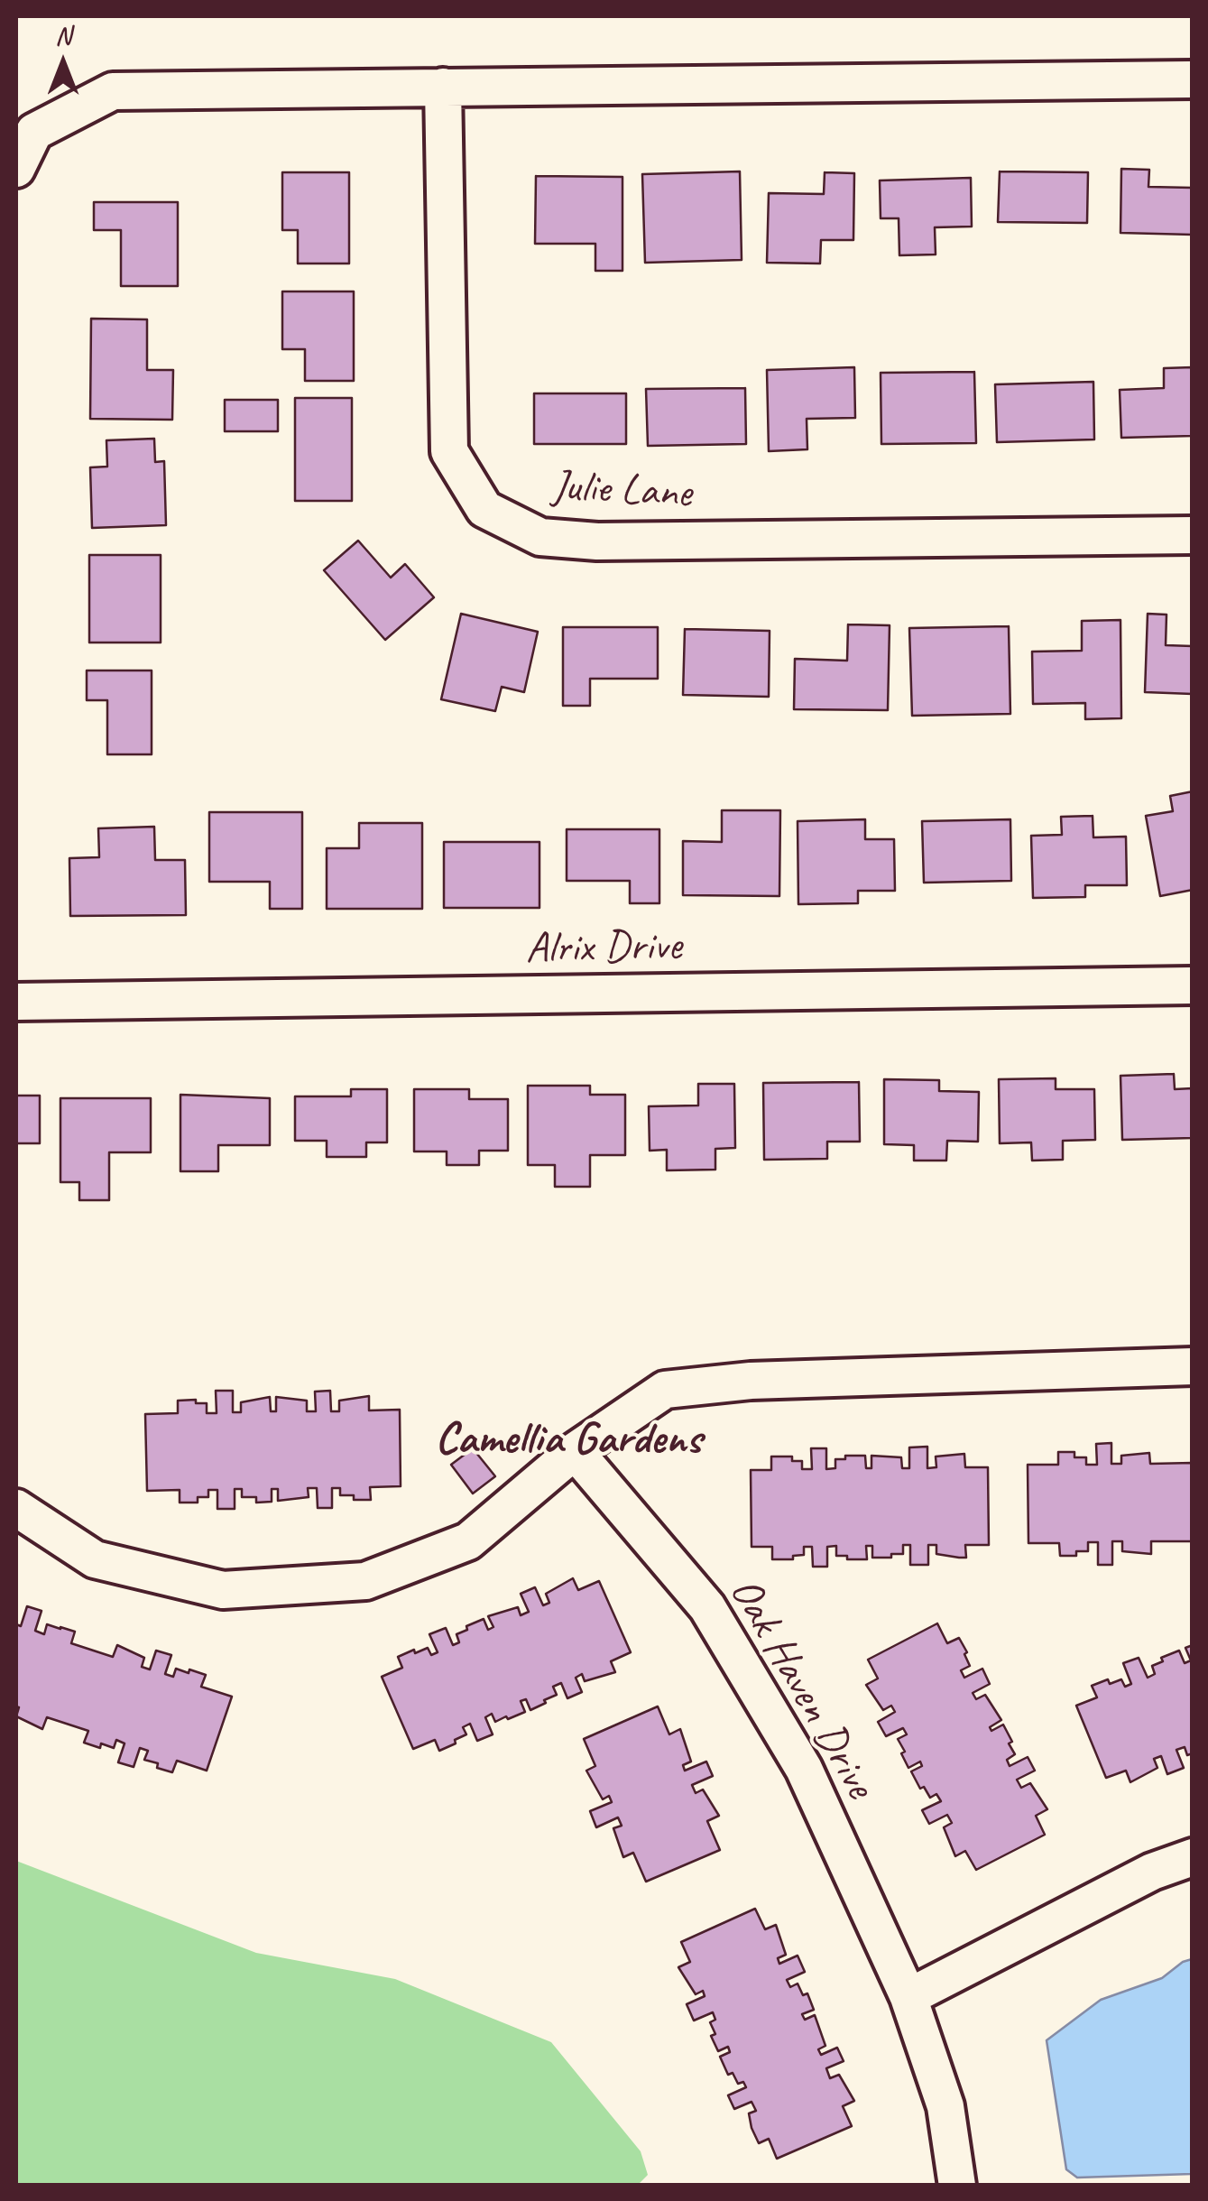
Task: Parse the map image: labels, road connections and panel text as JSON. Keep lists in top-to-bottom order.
{
  "streets": {
    "street": ["Julie Lane", "Alrix Drive", "Oak Haven Drive"]
  },
  "districts": ["Camellia Gardens"],
  "north": "top"
}
